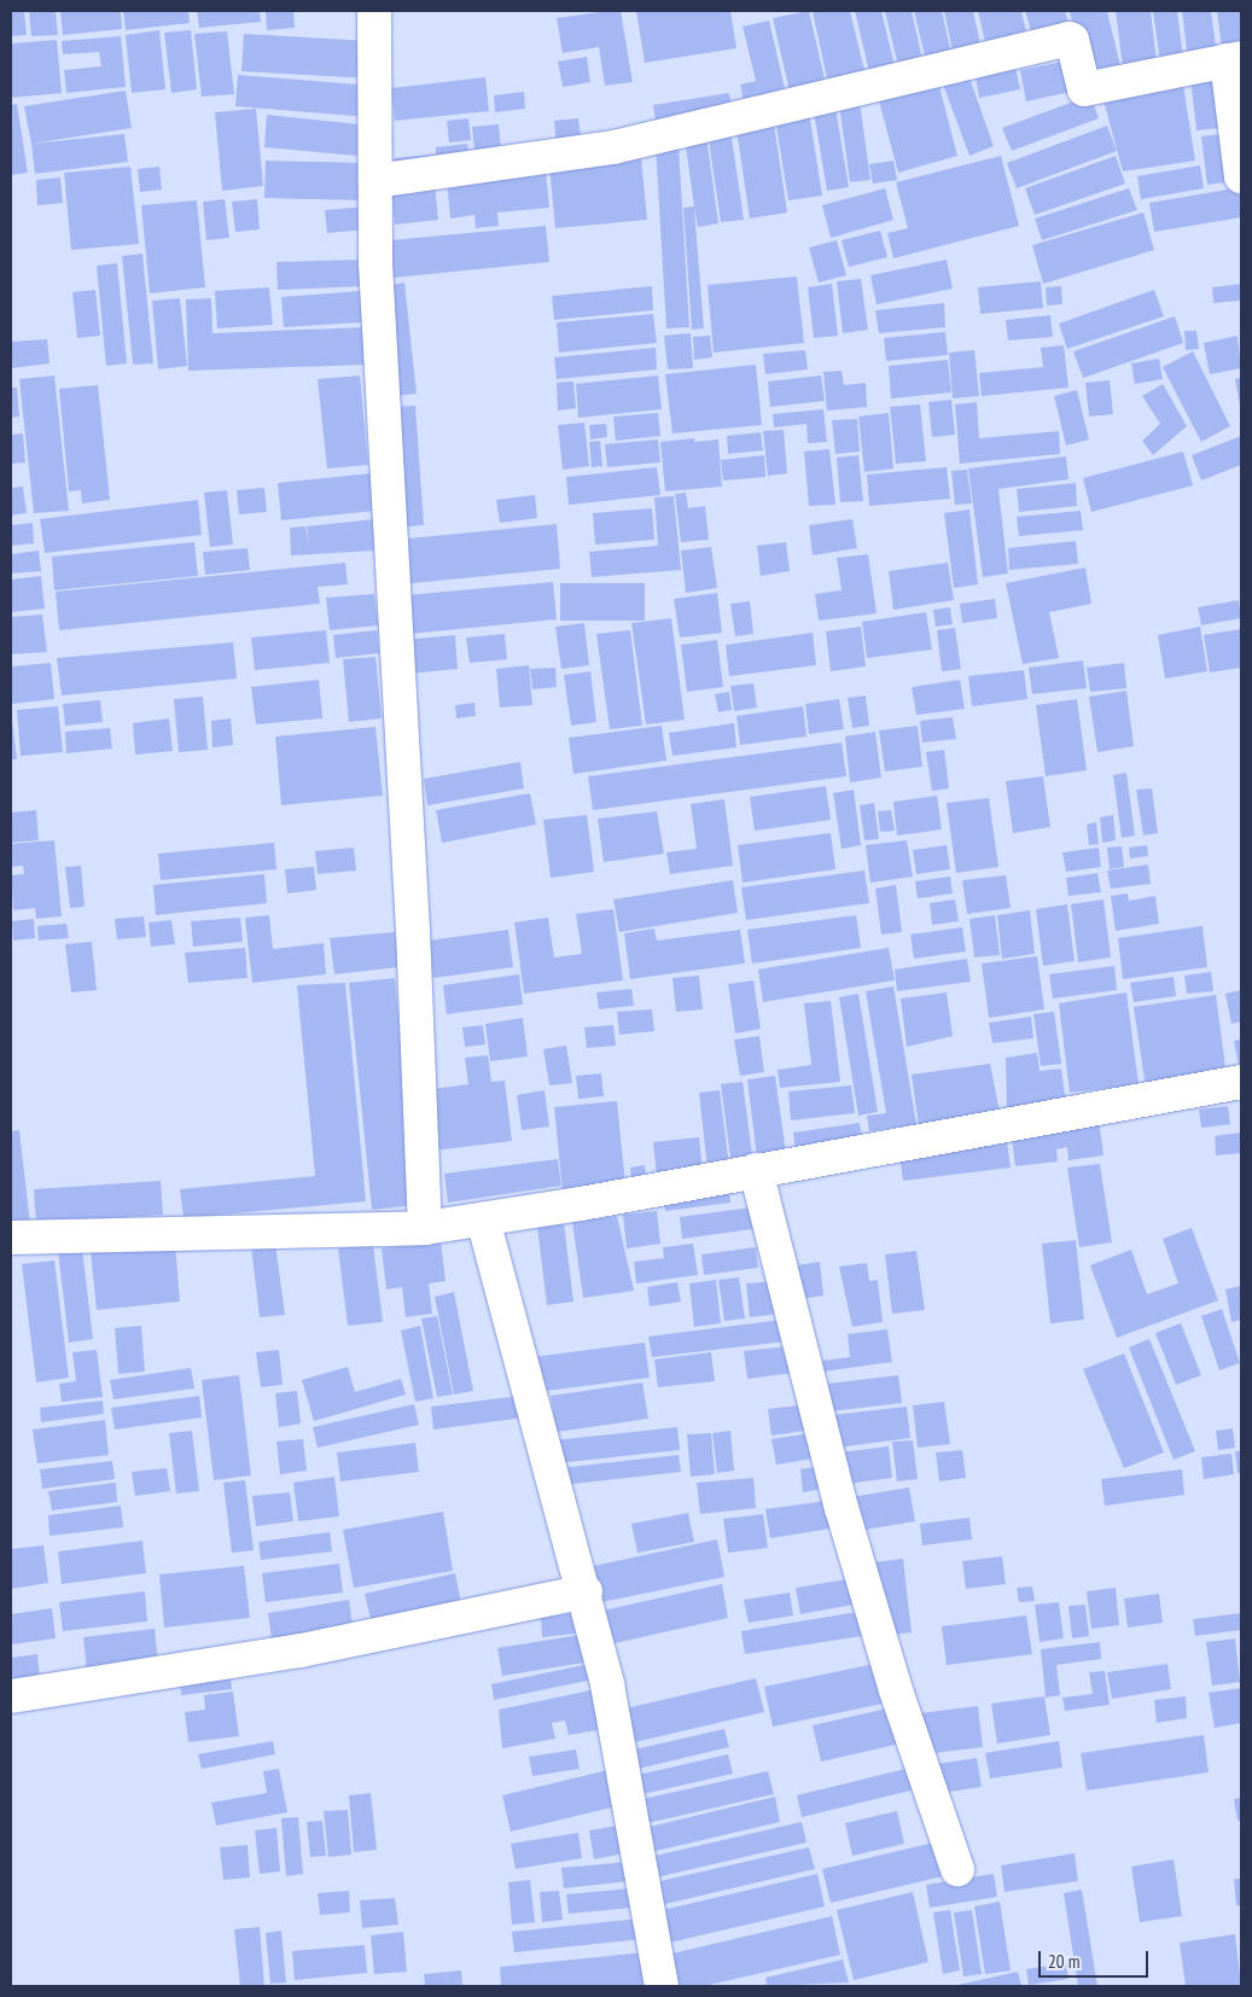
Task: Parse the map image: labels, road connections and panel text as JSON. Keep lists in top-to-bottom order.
{
  "scale_bar": "20 m"
}
